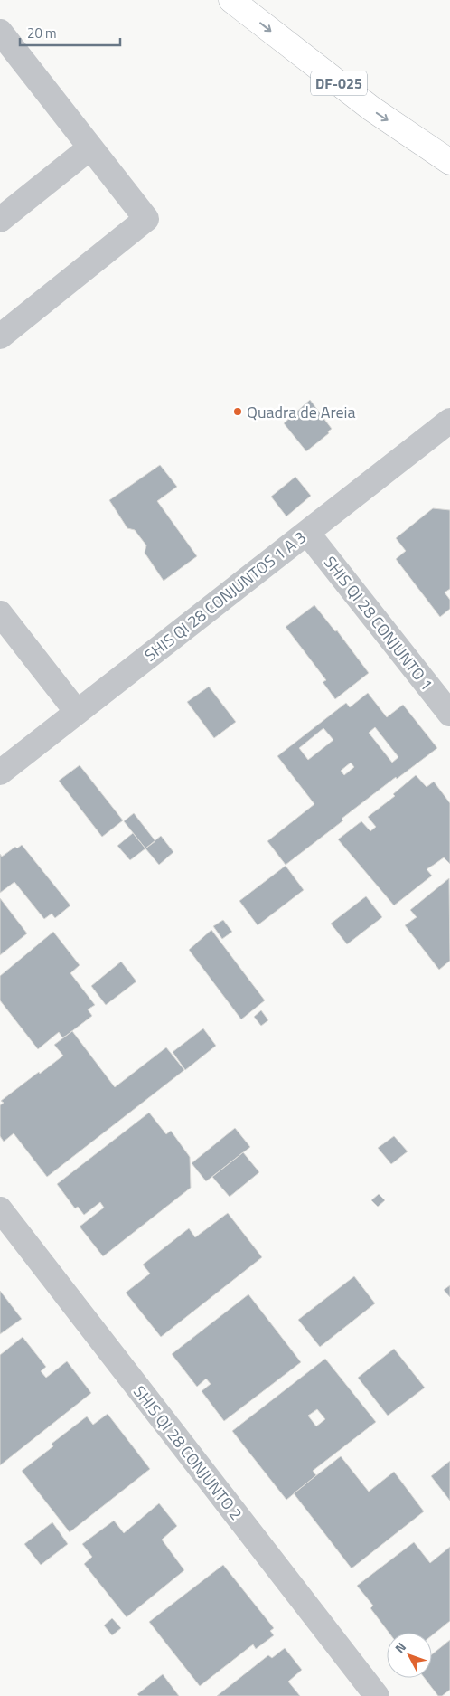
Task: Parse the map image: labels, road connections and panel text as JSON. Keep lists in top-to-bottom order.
{
  "streets": {
    "main road": ["DF-025"],
    "street": ["SHIS QI 28 CONJUNTOS 1 A 3", "SHIS QI 28 CONJUNTO 1", "SHIS QI 28 CONJUNTO 2"]
  },
  "crossings": [
    ["SHIS QI 28 CONJUNTOS 1 A 3", "SHIS QI 28 CONJUNTO 1"]
  ],
  "places": ["Quadra de Areia"],
  "scale_bar": "20 m",
  "north": "top left"
}
